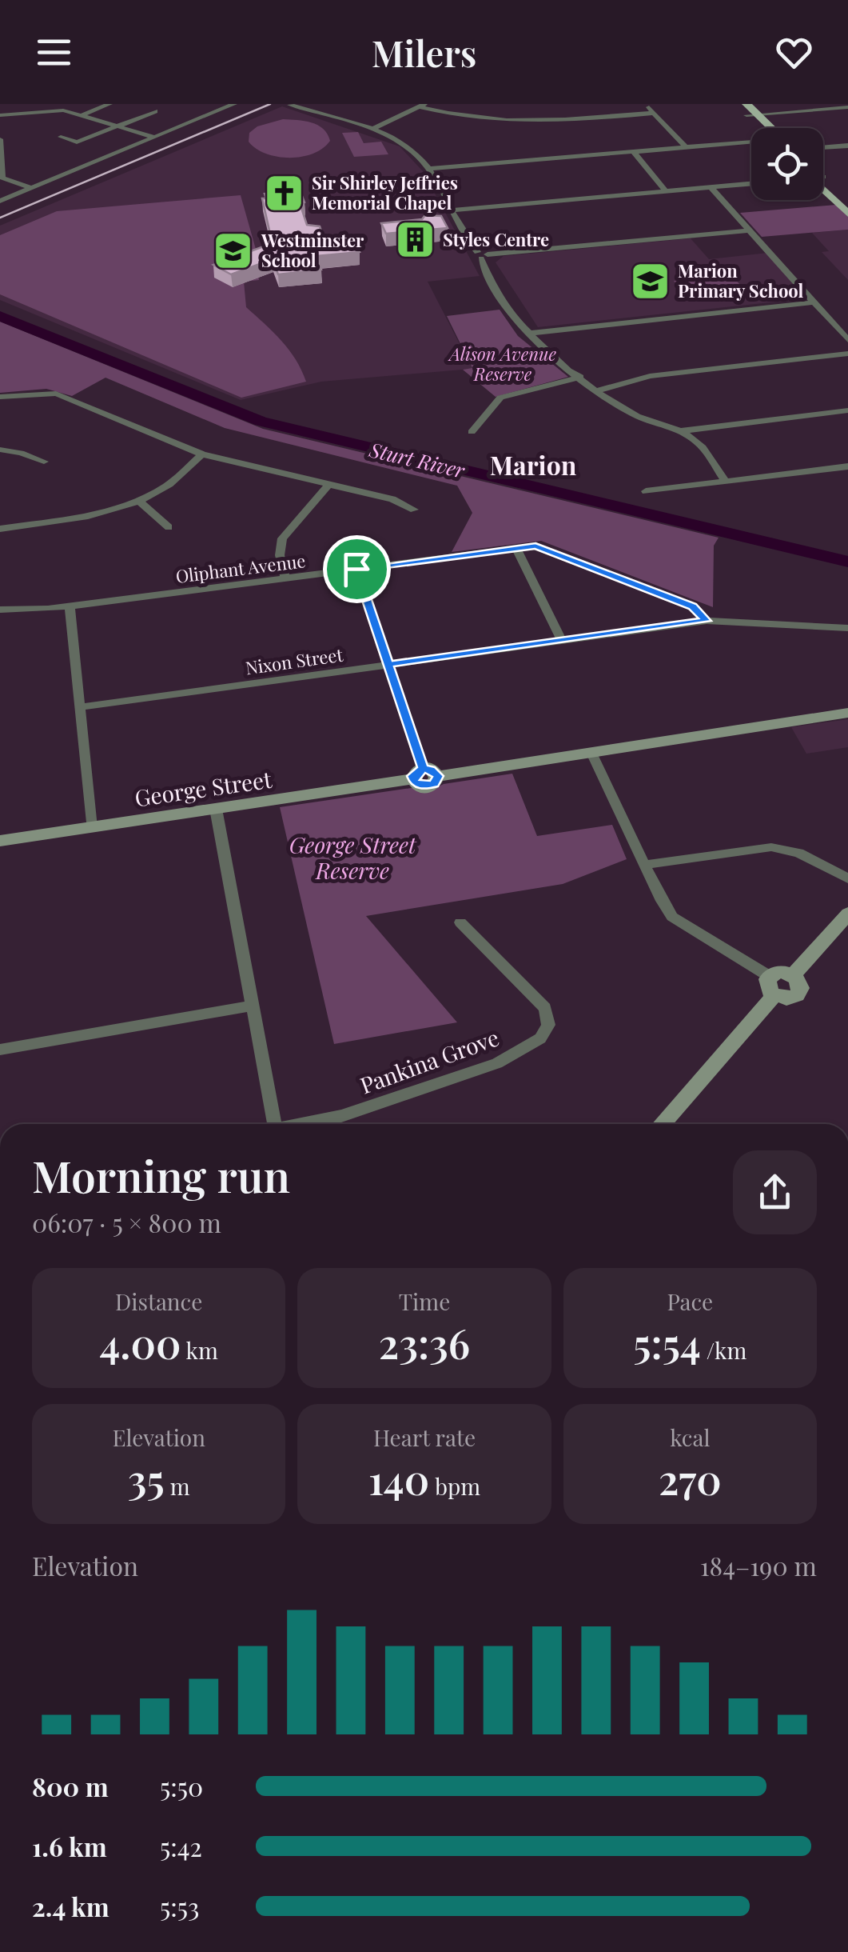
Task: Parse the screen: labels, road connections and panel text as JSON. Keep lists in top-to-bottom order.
{
  "streets": {
    "street": [
      "Oliphant Avenue",
      "Nixon Street",
      "George Street",
      "Pankina Grove"
    ]
  },
  "crossings": [
    ["Oliphant Avenue", "Nixon Street"]
  ],
  "districts": ["Marion"],
  "water": ["Sturt River"],
  "parks": ["Alison Avenue Reserve", "George Street Reserve"],
  "places": {
    "church": ["Sir Shirley Jeffries Memorial Chapel"],
    "building": ["Styles Centre"],
    "school or university": ["Westminster School", "Marion Primary School"]
  },
  "page": {
    "header": "Milers",
    "heading": ["Morning run", "06:07 · 5 × 800 m"],
    "stats": [
      ["Distance", "4.00 km"],
      ["Time", "23:36"],
      ["Pace", "5:54 /km"],
      ["Elevation", "35 m"],
      ["Heart rate", "140 bpm"],
      ["kcal", "270"]
    ],
    "chart": ["Elevation", "184–190 m"],
    "list": [
      {
        "name": "800 m",
        "note": "5:50"
      },
      {
        "name": "1.6 km",
        "note": "5:42"
      },
      {
        "name": "2.4 km",
        "note": "5:53"
      }
    ]
  }
}
